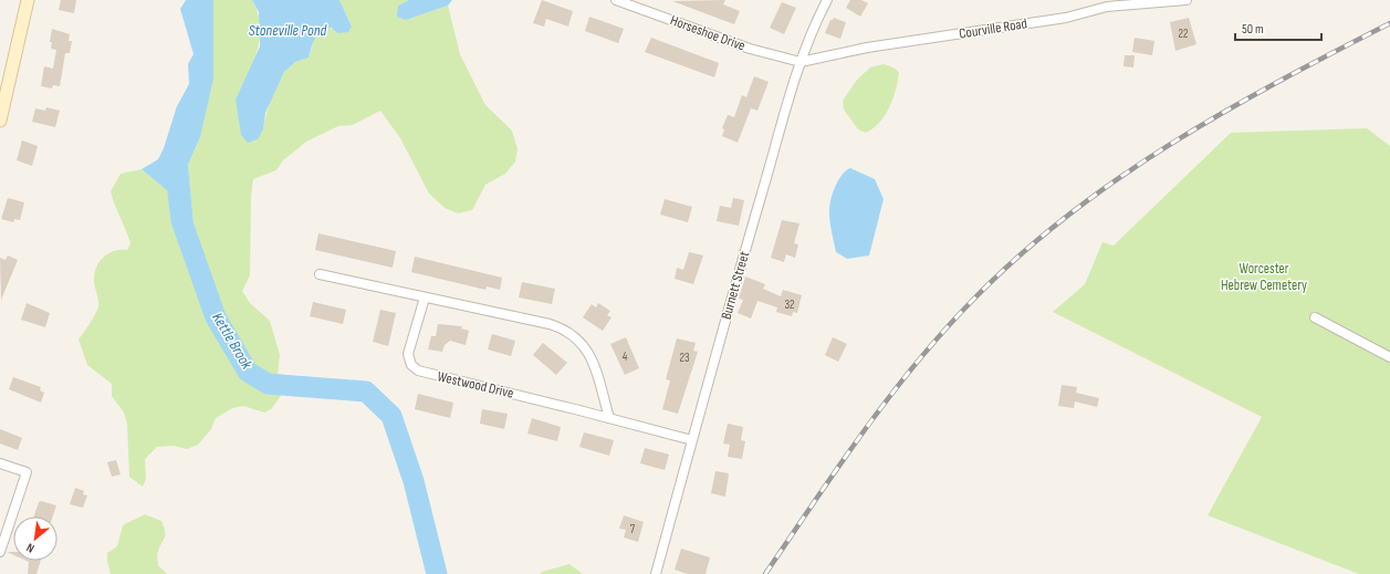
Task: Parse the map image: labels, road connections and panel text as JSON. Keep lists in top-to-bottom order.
{
  "streets": {
    "street": [
      "Courville Road",
      "Horseshoe Drive",
      "Burnett Street",
      "Westwood Drive"
    ]
  },
  "crossings": [
    ["Courville Road", "Horseshoe Drive"],
    ["Courville Road", "Burnett Street"],
    ["Horseshoe Drive", "Burnett Street"],
    ["Burnett Street", "Westwood Drive"]
  ],
  "water": ["Stoneville Pond", "Kettle Brook"],
  "parks": ["Worcester Hebrew Cemetery"],
  "house_numbers": [
    "22",
    "32",
    "4",
    "23",
    "7"
  ],
  "scale_bar": "50 m",
  "north": "bottom left"
}
